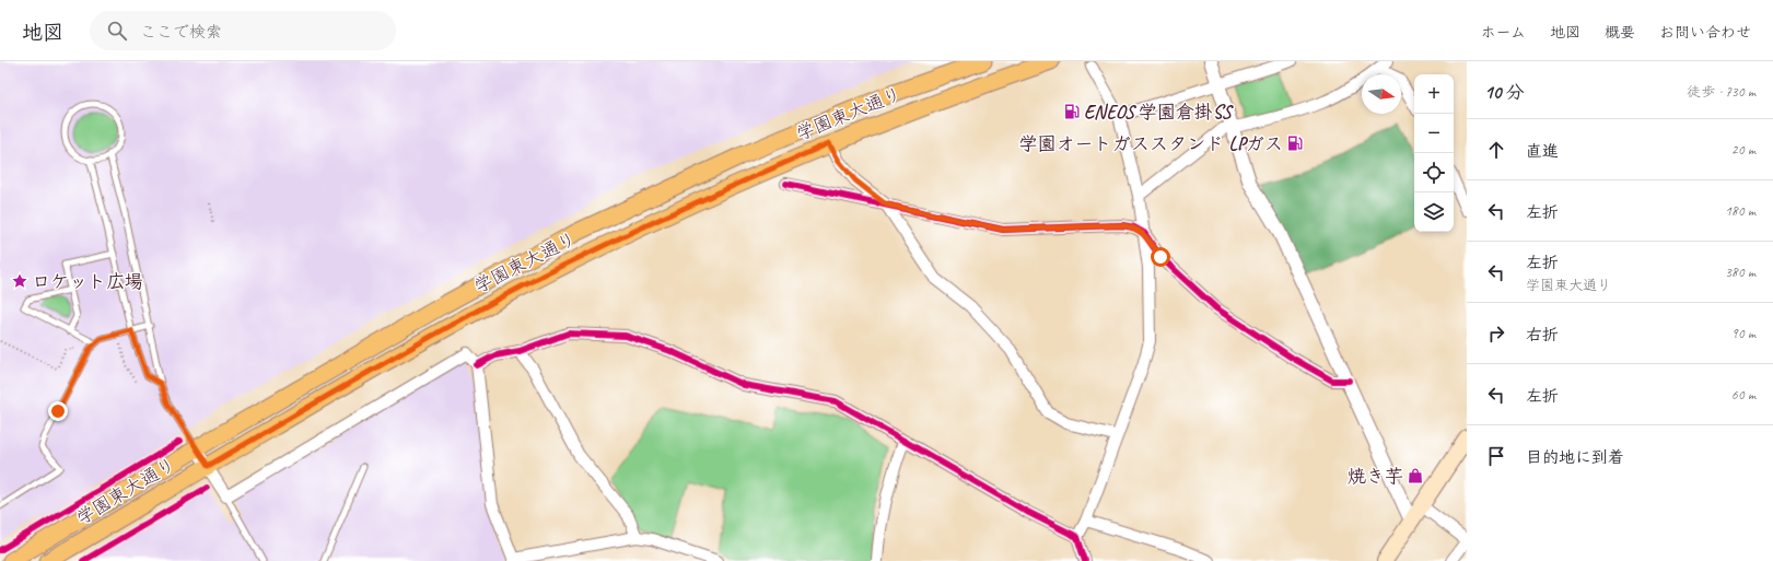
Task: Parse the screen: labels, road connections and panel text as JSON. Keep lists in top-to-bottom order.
{
  "streets": {
    "main road": ["学園東大通り"]
  },
  "places": {
    "fuel station": ["ENEOS 学園倉掛SS", "学園オートガススタンド LPガス"],
    "place": ["ロケット広場"],
    "shop": ["焼き芋"]
  },
  "north": "right",
  "page": {
    "header": "地図",
    "search": "ここで検索",
    "nav": [
      "ホーム",
      "地図",
      "概要",
      "お問い合わせ"
    ],
    "heading": ["10 分", "徒歩 · 730 m"],
    "map_buttons": ["+", "−"],
    "list": [
      ["直進", "20 m"],
      ["左折", "180 m"],
      ["左折", "学園東大通り", "380 m"],
      ["右折", "90 m"],
      ["左折", "60 m"],
      "目的地に到着"
    ]
  }
}
